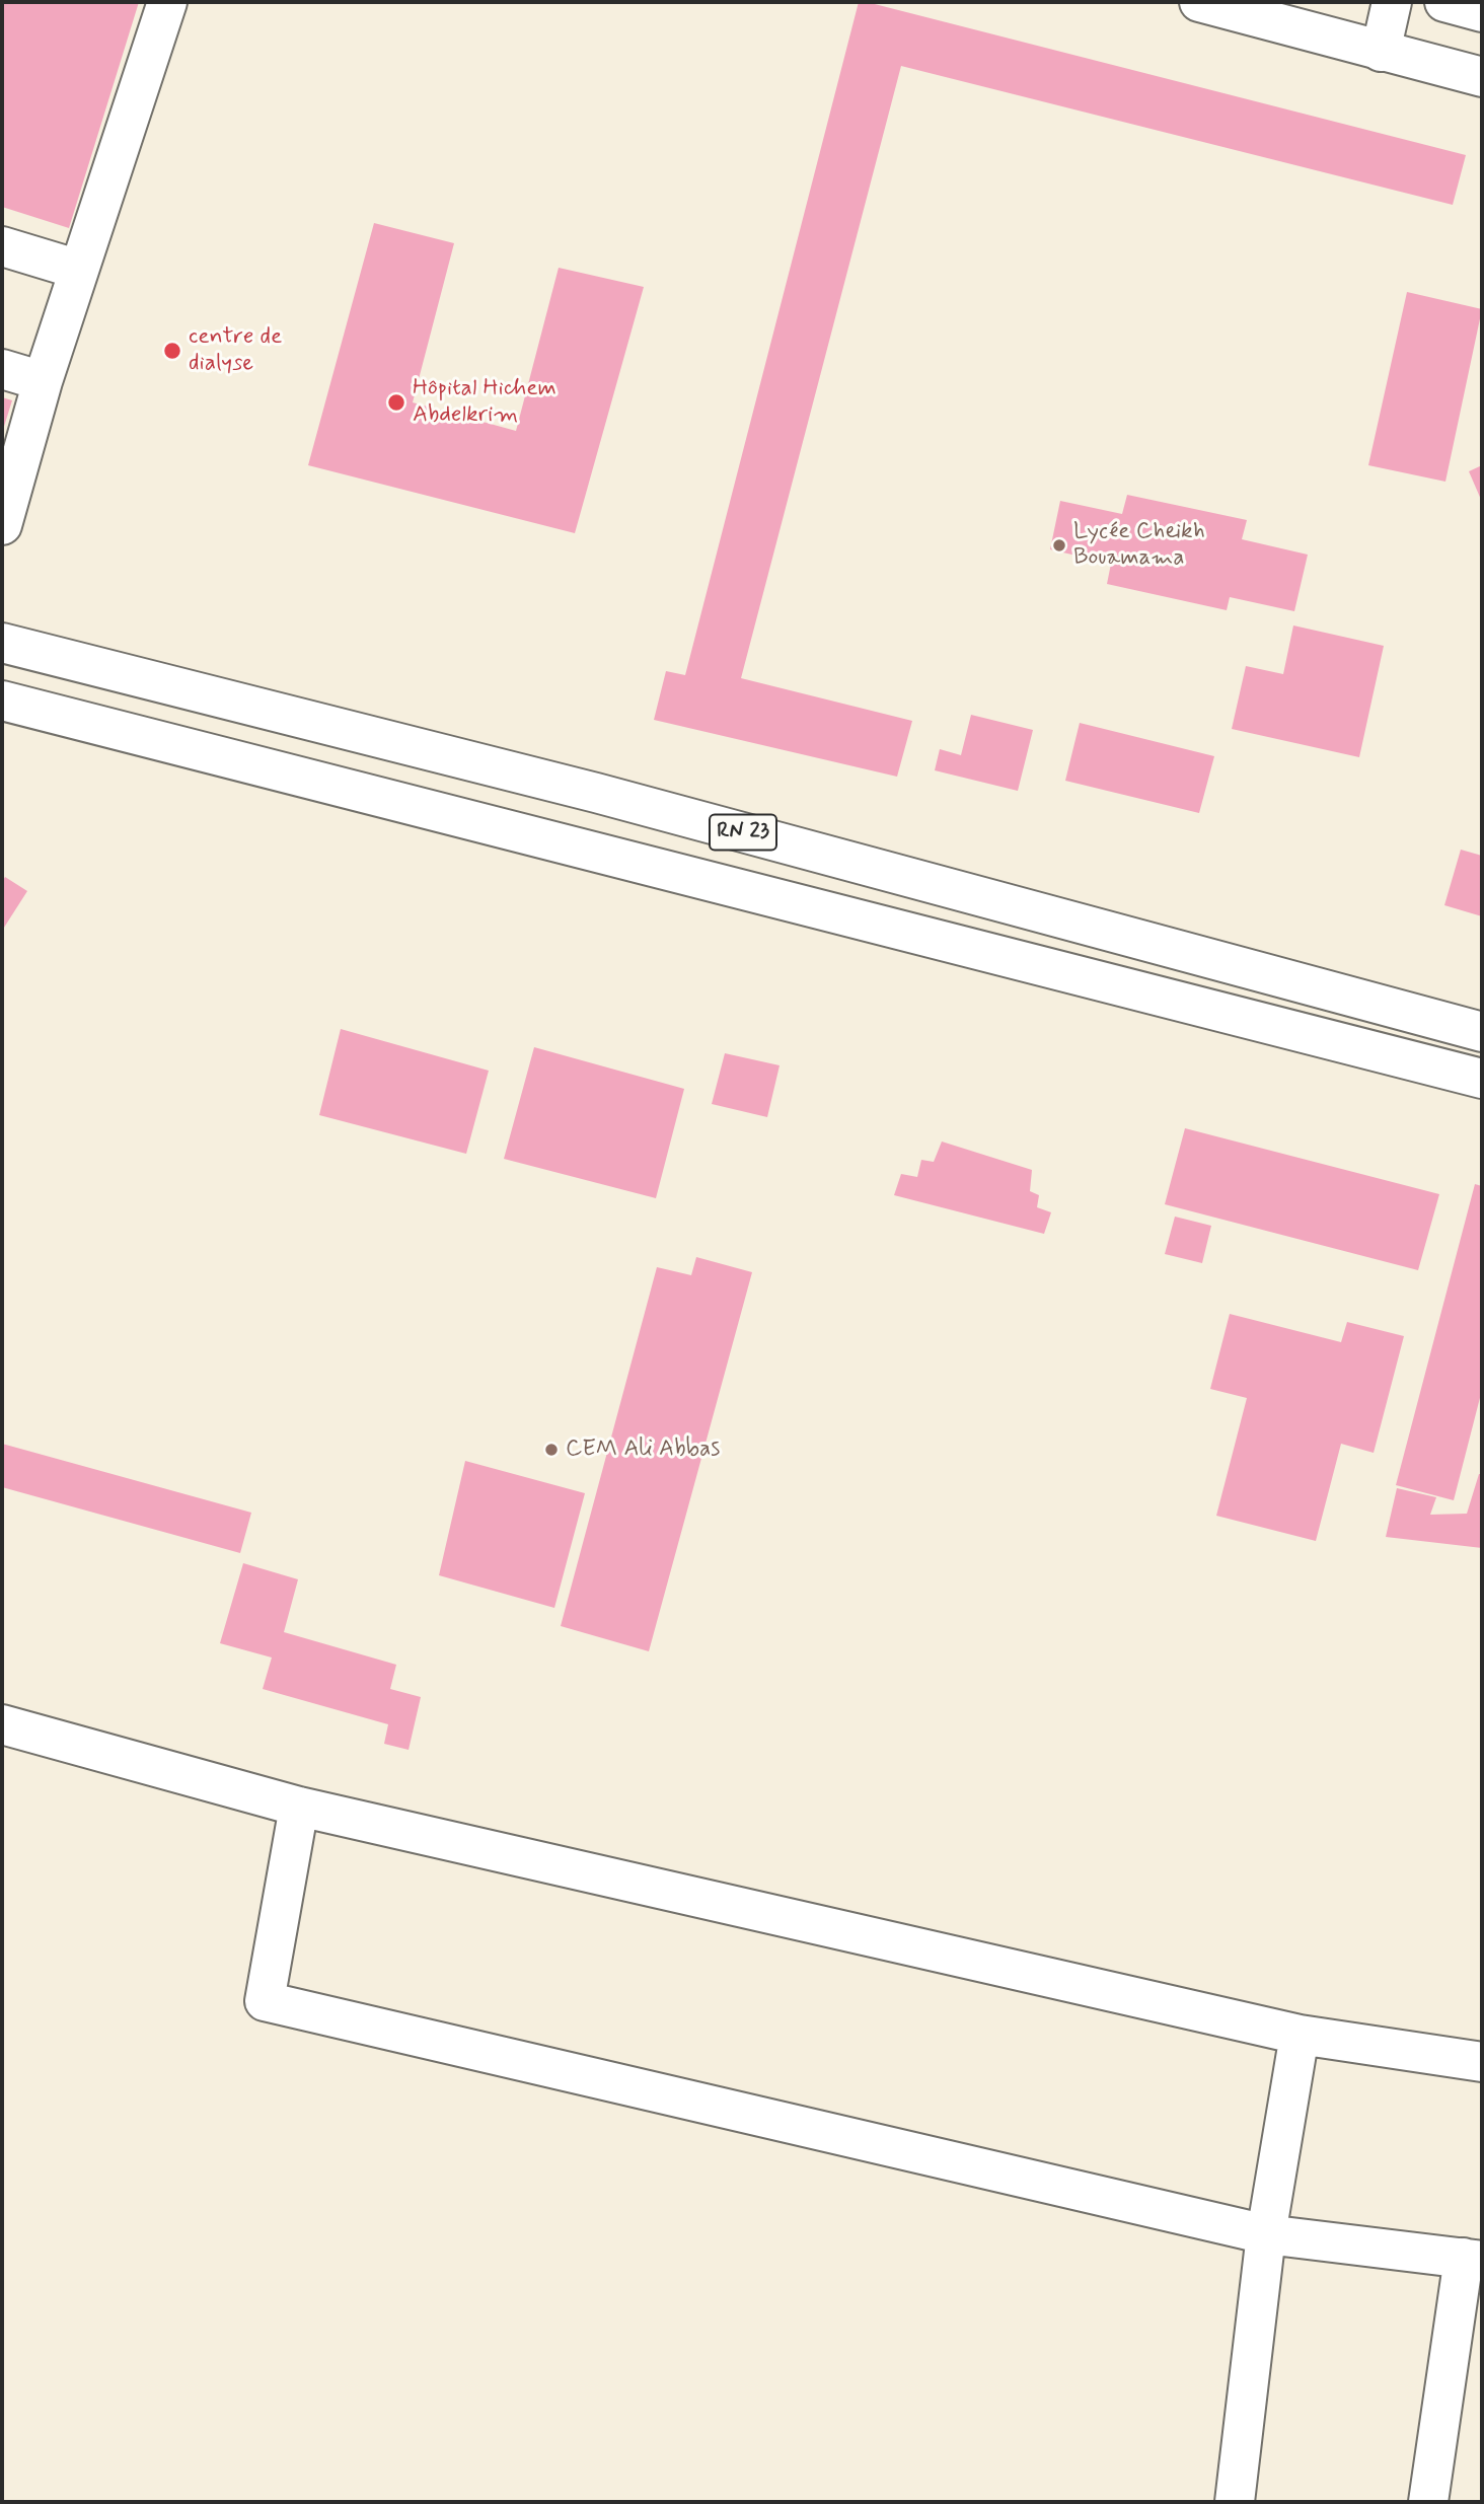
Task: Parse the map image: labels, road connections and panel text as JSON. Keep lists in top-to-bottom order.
{
  "streets": {
    "street": ["RN 23"]
  },
  "places": [
    "centre de dialyse",
    "Hôpital Hichem Abdelkrim",
    "Lycée Cheikh Bouamama",
    "CEM Ali Abbas"
  ]
}
